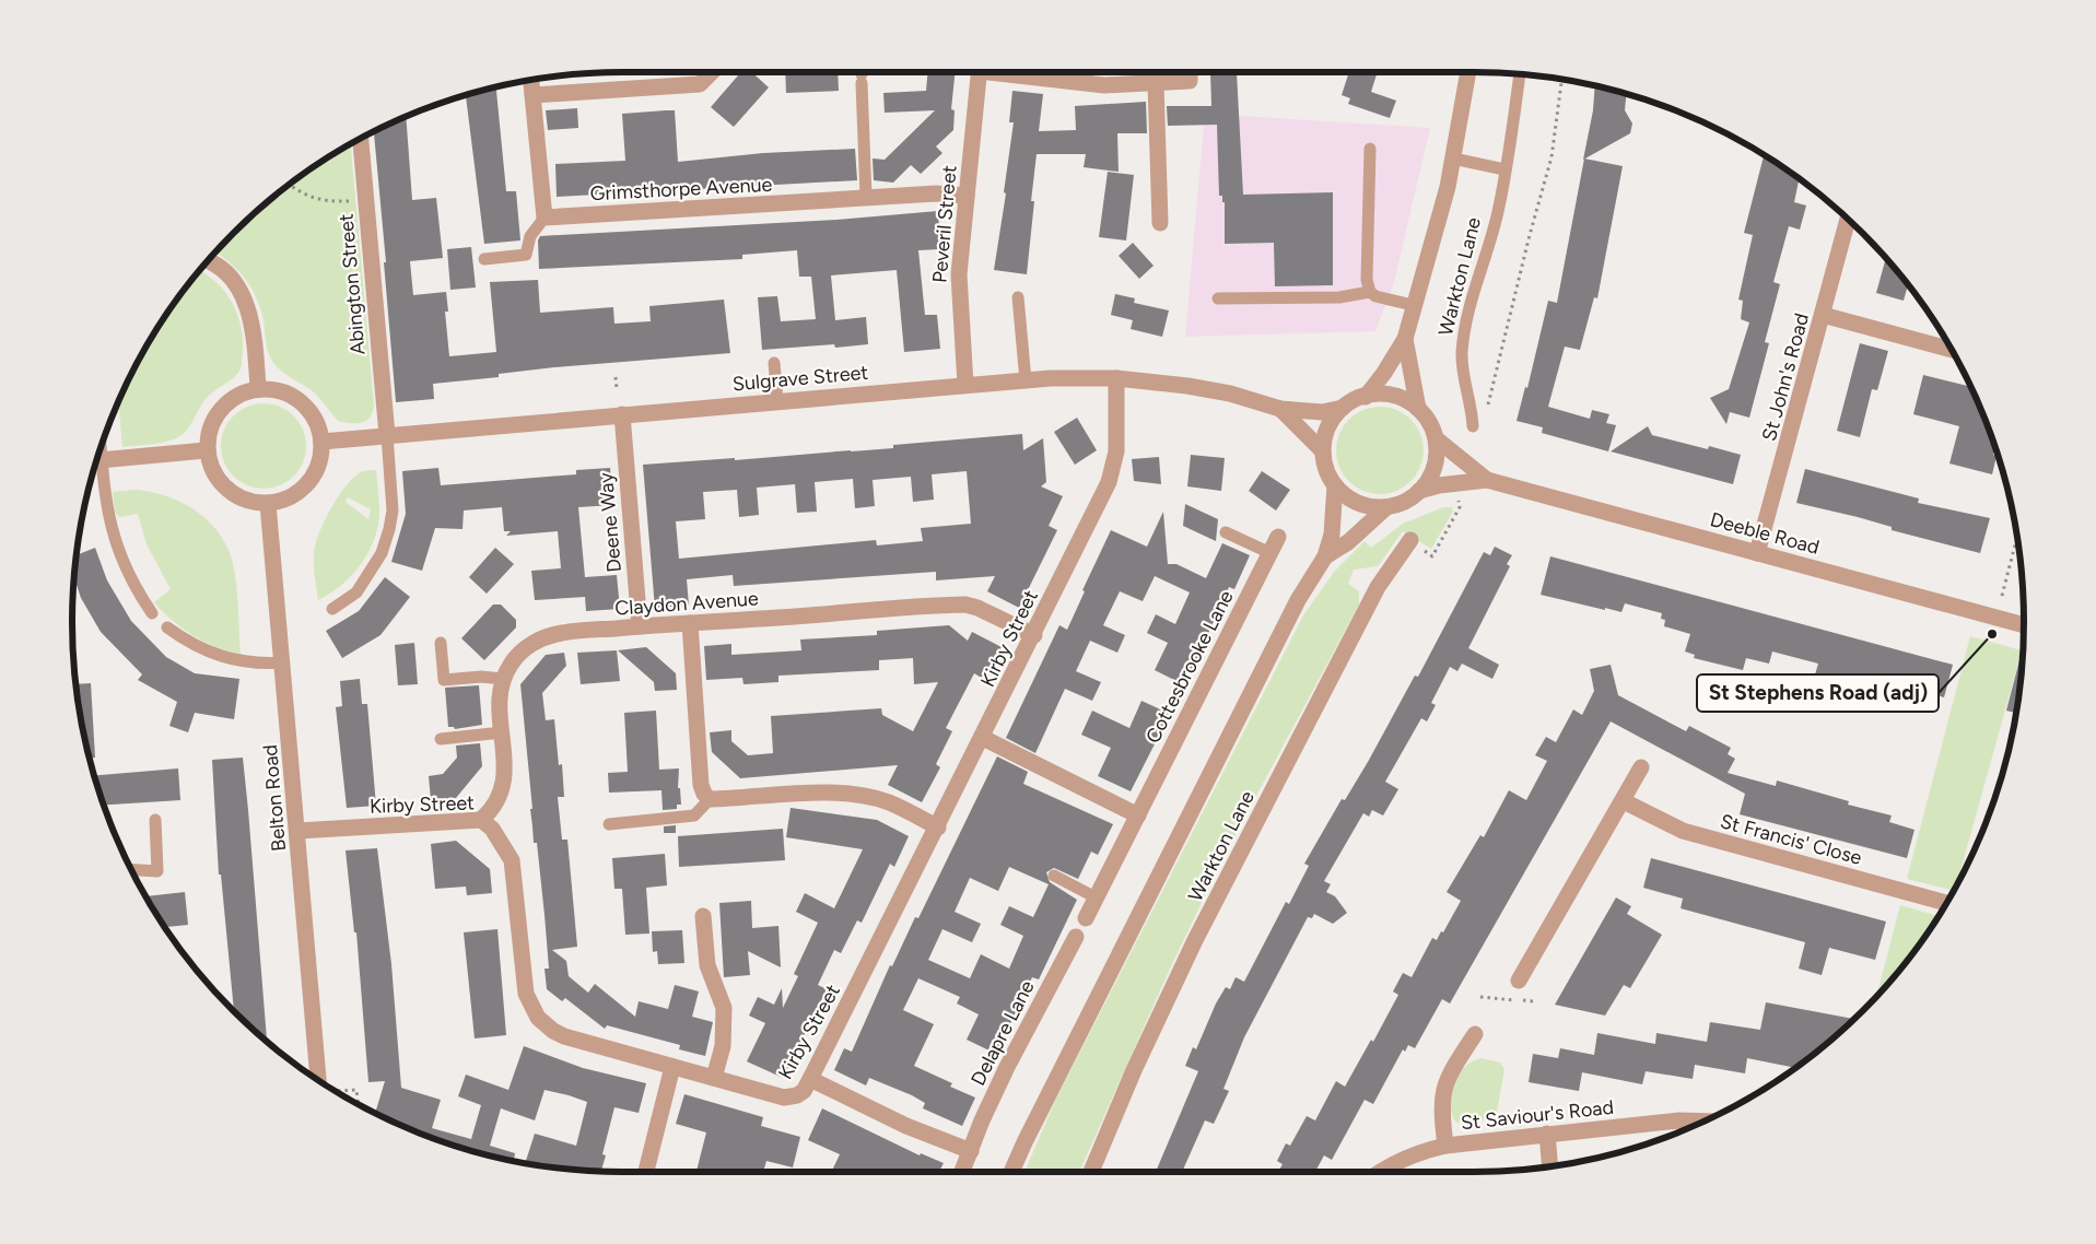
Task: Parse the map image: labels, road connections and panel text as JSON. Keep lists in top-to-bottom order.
{
  "streets": {
    "street": [
      "Grimsthorpe Avenue",
      "Peveril Street",
      "Warkton Lane",
      "Abington Street",
      "St John's Road",
      "Sulgrave Street",
      "Deene Way",
      "Deeble Road",
      "Claydon Avenue",
      "Kirby Street",
      "Cottesbrooke Lane",
      "Belton Road",
      "St Francis' Close",
      "Delapre Lane",
      "St Saviour's Road"
    ]
  },
  "crossings": [
    ["Grimsthorpe Avenue", "Peveril Street"],
    ["Peveril Street", "Sulgrave Street"],
    ["Warkton Lane", "Sulgrave Street"],
    ["Warkton Lane", "Deeble Road"],
    ["Abington Street", "Sulgrave Street"],
    ["St John's Road", "Deeble Road"],
    ["Sulgrave Street", "Deene Way"],
    ["Sulgrave Street", "Deeble Road"],
    ["Sulgrave Street", "Kirby Street"],
    ["Sulgrave Street", "Belton Road"],
    ["Deene Way", "Claydon Avenue"],
    ["Claydon Avenue", "Kirby Street"],
    ["Kirby Street", "Belton Road"]
  ],
  "places": ["St Stephens Road (adj)"]
}
